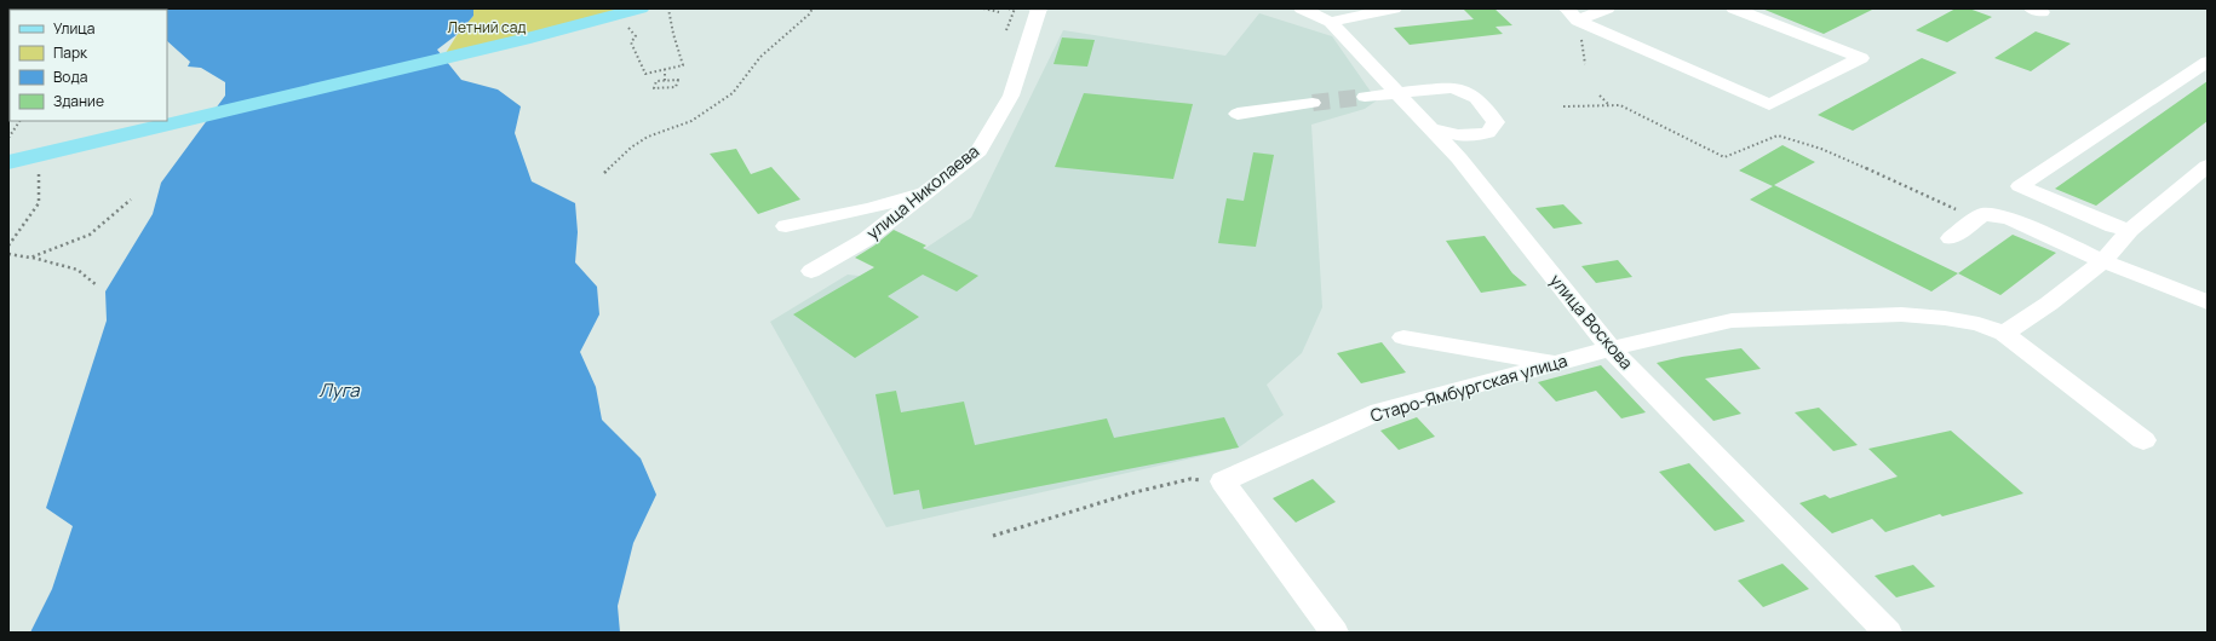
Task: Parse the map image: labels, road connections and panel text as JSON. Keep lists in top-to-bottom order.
{
  "streets": {
    "street": ["улица Николаева", "улица Воскова", "Старо-Ямбургская улица"]
  },
  "crossings": [
    ["улица Воскова", "Старо-Ямбургская улица"]
  ],
  "water": ["Луга"],
  "parks": ["Летний сад"],
  "legend": [
    "Улица",
    "Парк",
    "Вода",
    "Здание"
  ]
}
